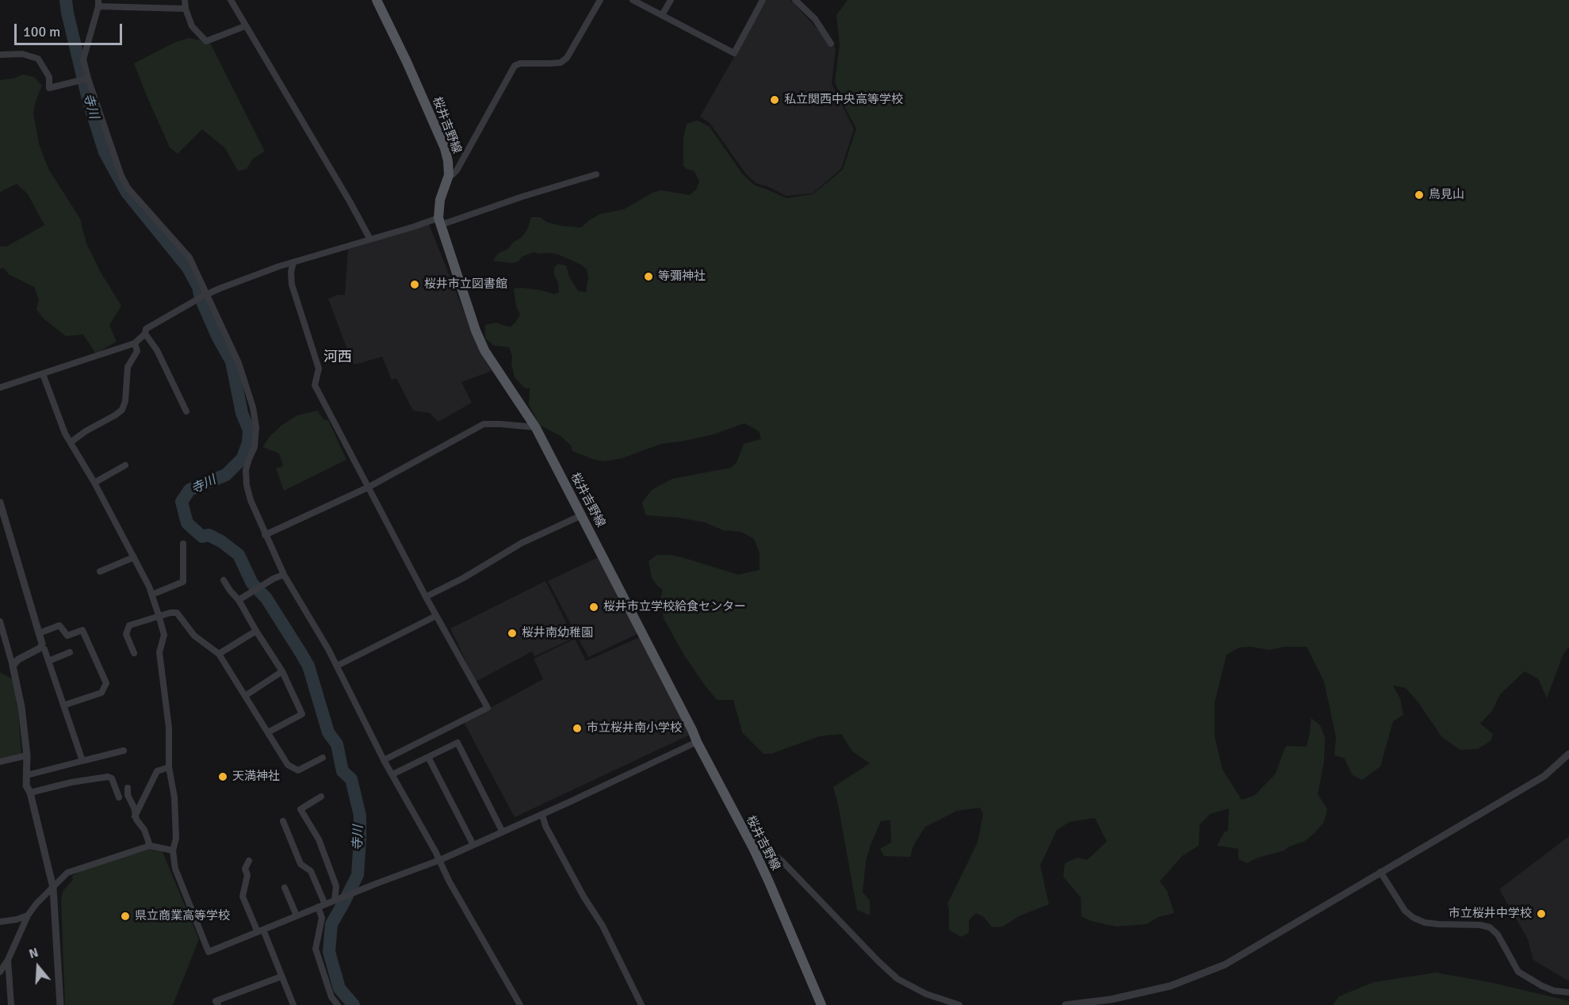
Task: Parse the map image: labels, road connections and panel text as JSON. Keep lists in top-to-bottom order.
{
  "streets": {
    "main road": ["桜井吉野線"]
  },
  "districts": ["河西"],
  "water": ["寺川"],
  "places": [
    "私立関西中央高等学校",
    "鳥見山",
    "等彌神社",
    "桜井市立図書館",
    "桜井市立学校給食センター",
    "桜井南幼稚園",
    "市立桜井南小学校",
    "天満神社",
    "市立桜井中学校",
    "県立商業高等学校"
  ],
  "scale_bar": "100 m",
  "north": "top"
}
